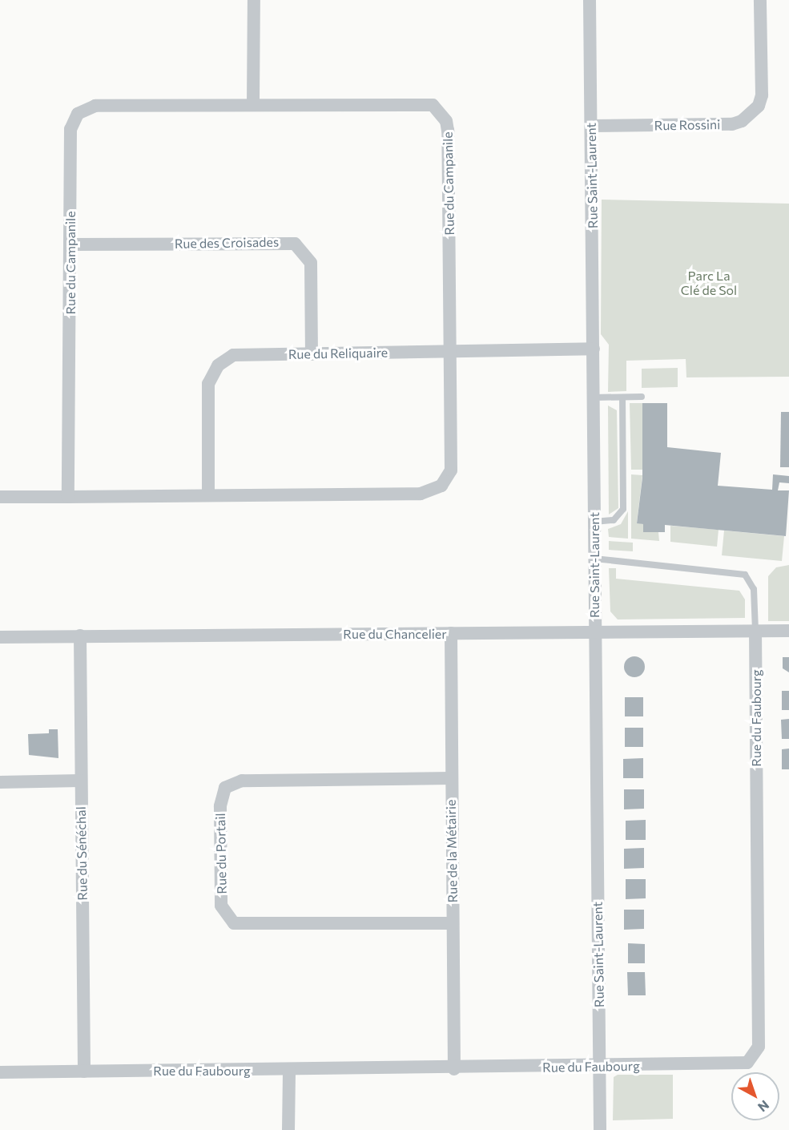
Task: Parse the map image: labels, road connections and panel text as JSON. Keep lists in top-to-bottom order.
{
  "streets": {
    "street": [
      "Rue Rossini",
      "Rue Saint-Laurent",
      "Rue du Campanile",
      "Rue des Croisades",
      "Rue du Reliquaire",
      "Rue du Chancelier",
      "Rue du Faubourg",
      "Rue de la Métairie",
      "Rue du Sénéchal",
      "Rue du Portail"
    ]
  },
  "crossings": [
    ["Rue Rossini", "Rue Saint-Laurent"],
    ["Rue Saint-Laurent", "Rue du Reliquaire"],
    ["Rue Saint-Laurent", "Rue du Chancelier"],
    ["Rue Saint-Laurent", "Rue du Faubourg"],
    ["Rue du Campanile", "Rue des Croisades"],
    ["Rue du Campanile", "Rue du Reliquaire"],
    ["Rue des Croisades", "Rue du Reliquaire"],
    ["Rue du Chancelier", "Rue du Faubourg"],
    ["Rue du Chancelier", "Rue de la Métairie"],
    ["Rue du Chancelier", "Rue du Sénéchal"],
    ["Rue du Faubourg", "Rue de la Métairie"],
    ["Rue du Faubourg", "Rue du Sénéchal"],
    ["Rue de la Métairie", "Rue du Portail"]
  ],
  "parks": ["Parc La Clé de Sol"],
  "north": "bottom right"
}
